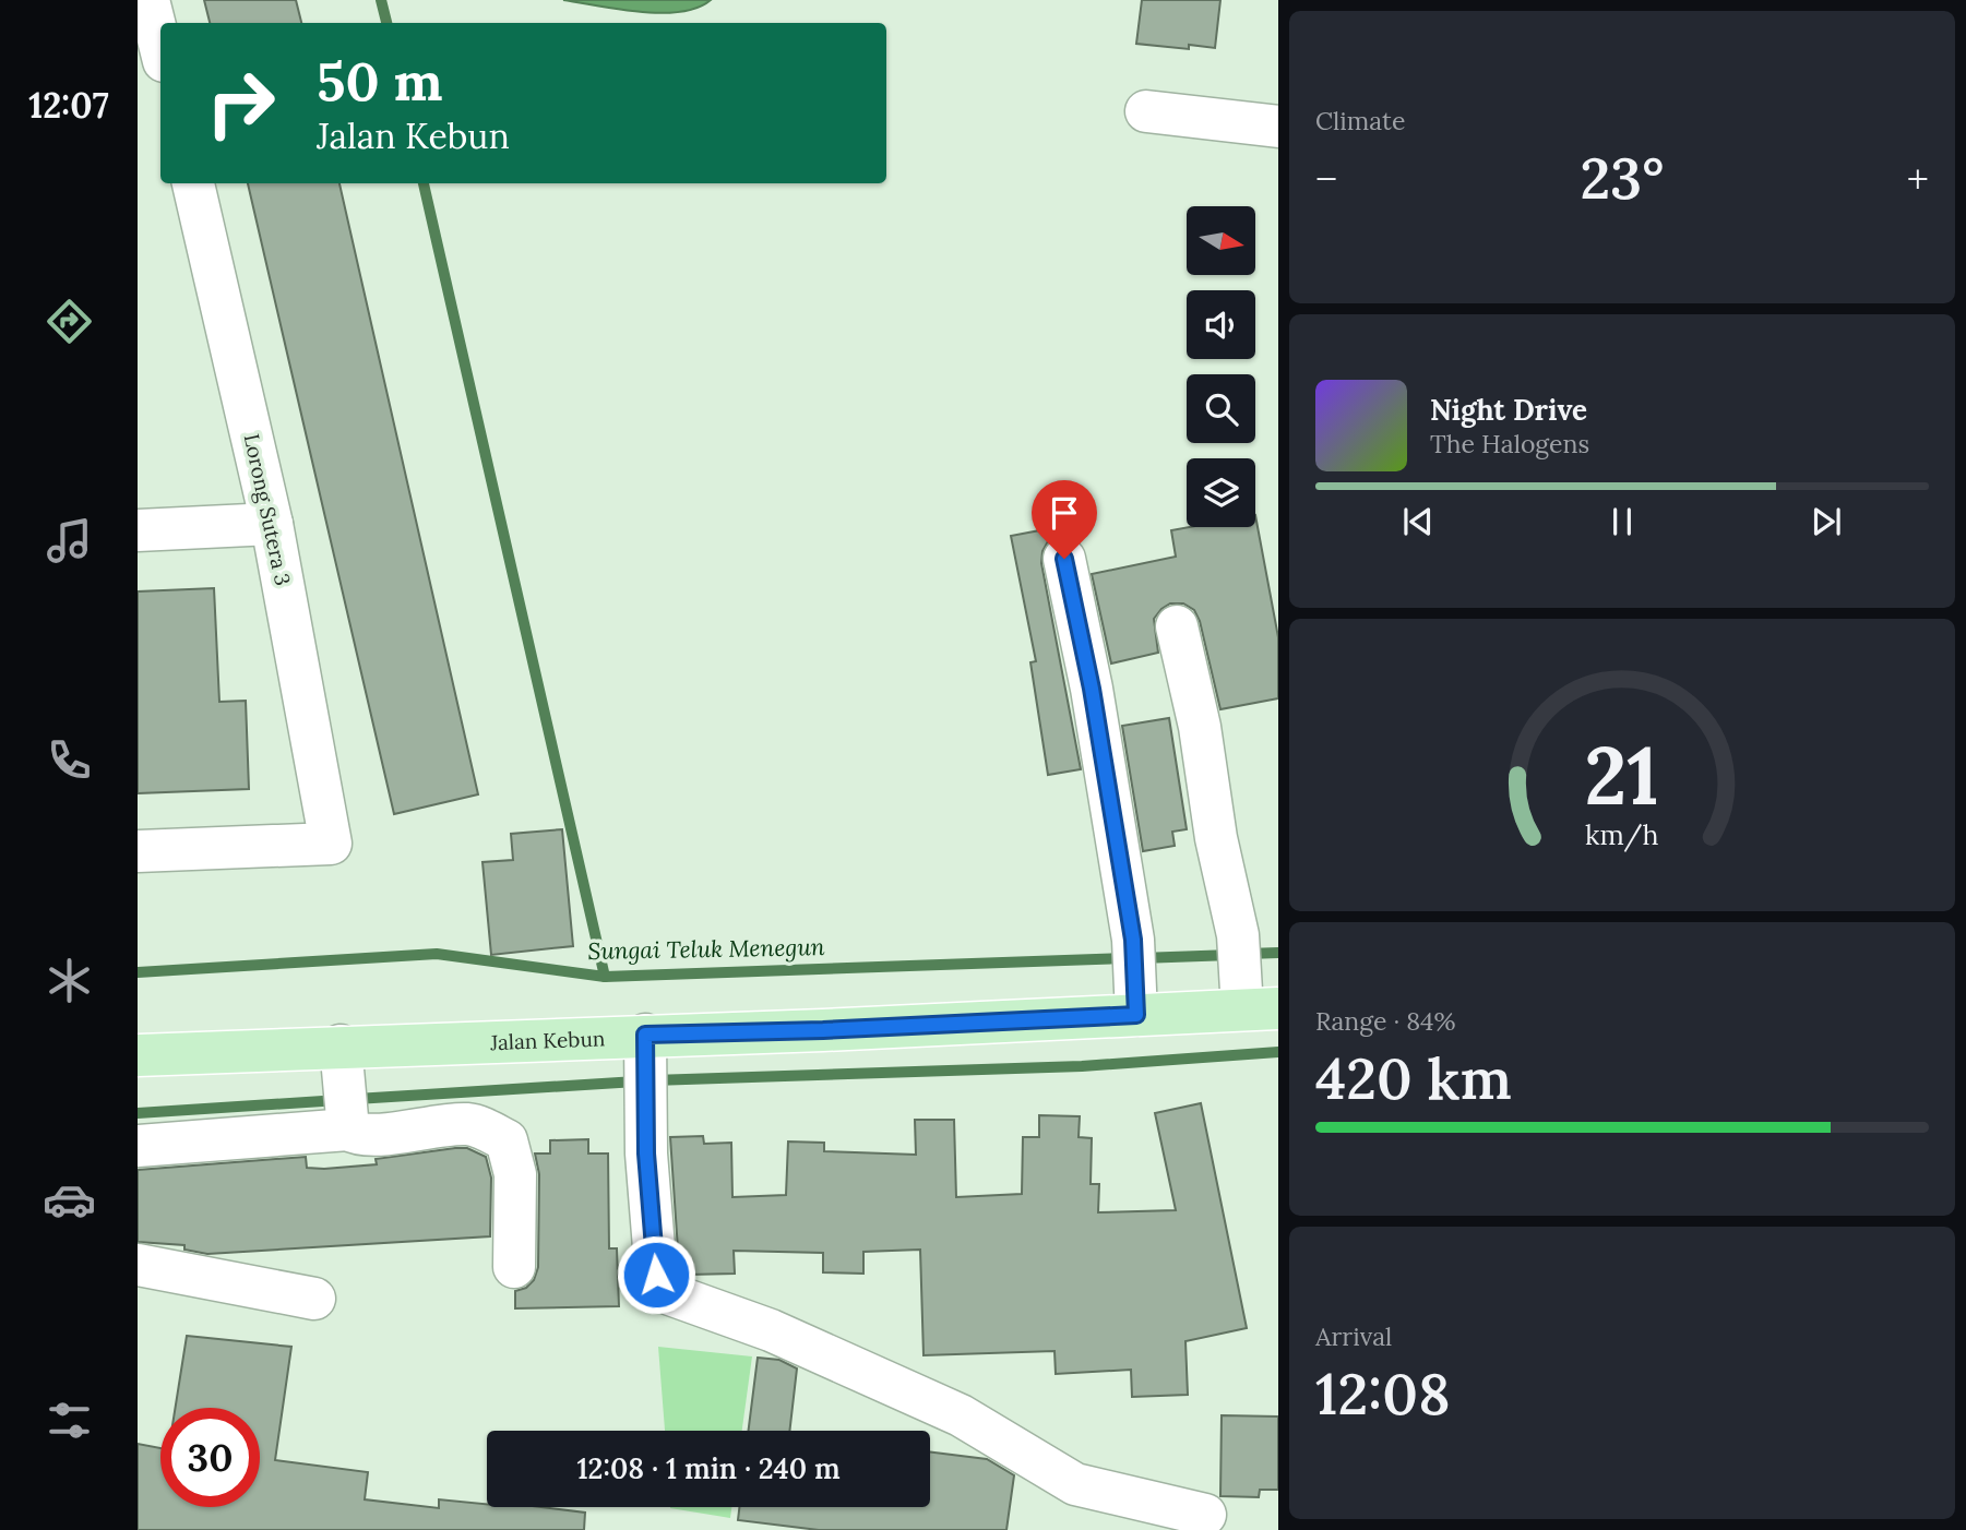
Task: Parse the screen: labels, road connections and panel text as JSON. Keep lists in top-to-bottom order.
{
  "streets": {
    "main road": ["Jalan Kebun"],
    "street": ["Lorong Sutera 3"]
  },
  "water": ["Sungai Teluk Menegun"],
  "north": "right",
  "page": {
    "tabs": "12:07",
    "tile": [
      "Climate",
      ["Range · 84%", "420 km"],
      ["Arrival", "12:08"]
    ],
    "turn": ["50 m", "Jalan Kebun"],
    "heat": ["−", "23°", "+"],
    "song": ["Night Drive", "The Halogens"],
    "limit": "30",
    "trip": "12:08 · 1 min · 240 m",
    "gauge": ["21", "km/h"]
  }
}
